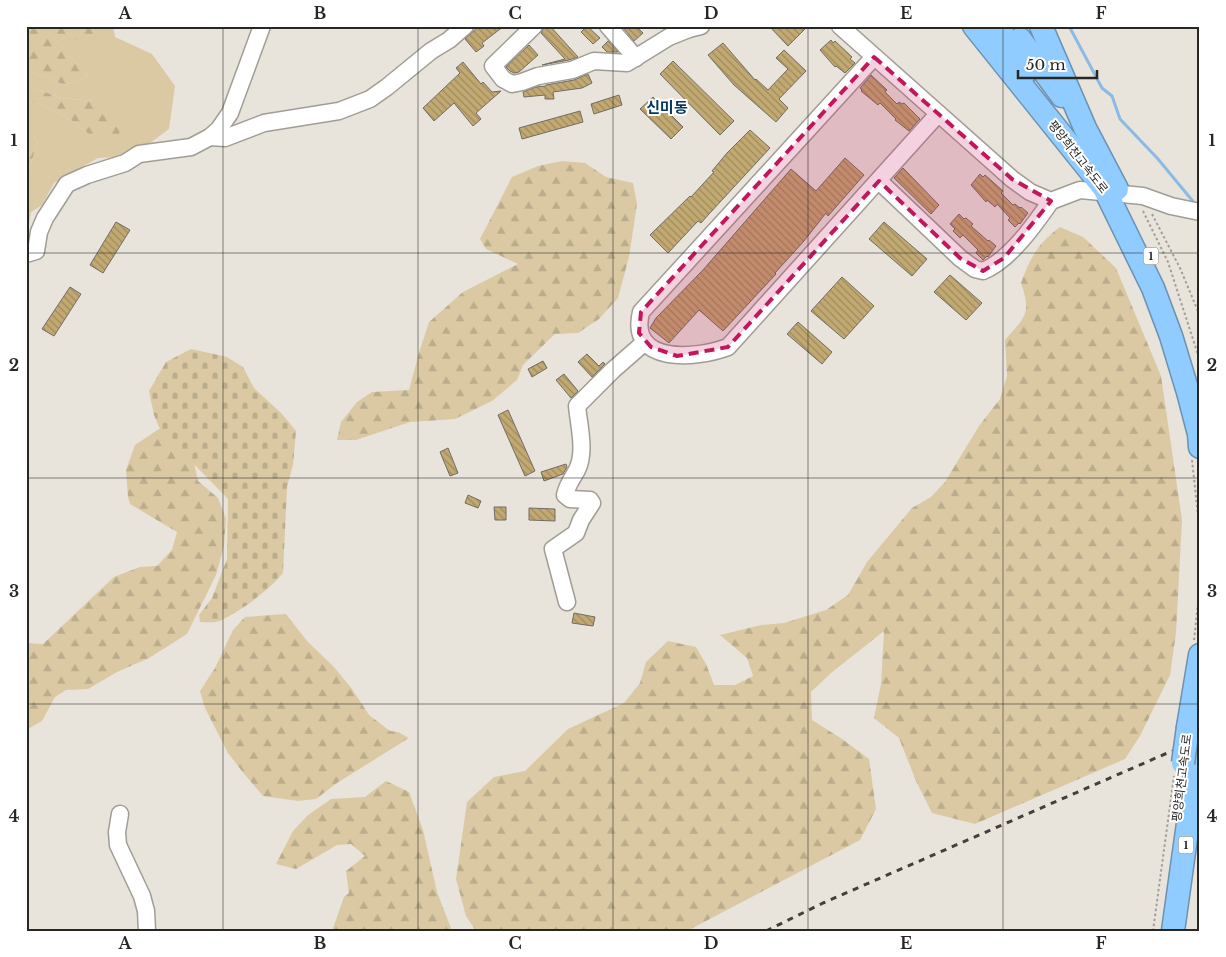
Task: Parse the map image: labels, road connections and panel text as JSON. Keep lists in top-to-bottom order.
{
  "streets": {
    "highway": ["평양희천고속도로", "1"]
  },
  "districts": ["신미동"],
  "scale_bar": "50 m",
  "grid": {
    "columns": [
      "A",
      "B",
      "C",
      "D",
      "E",
      "F"
    ],
    "rows": [
      "1",
      "2",
      "3",
      "4"
    ]
  }
}
